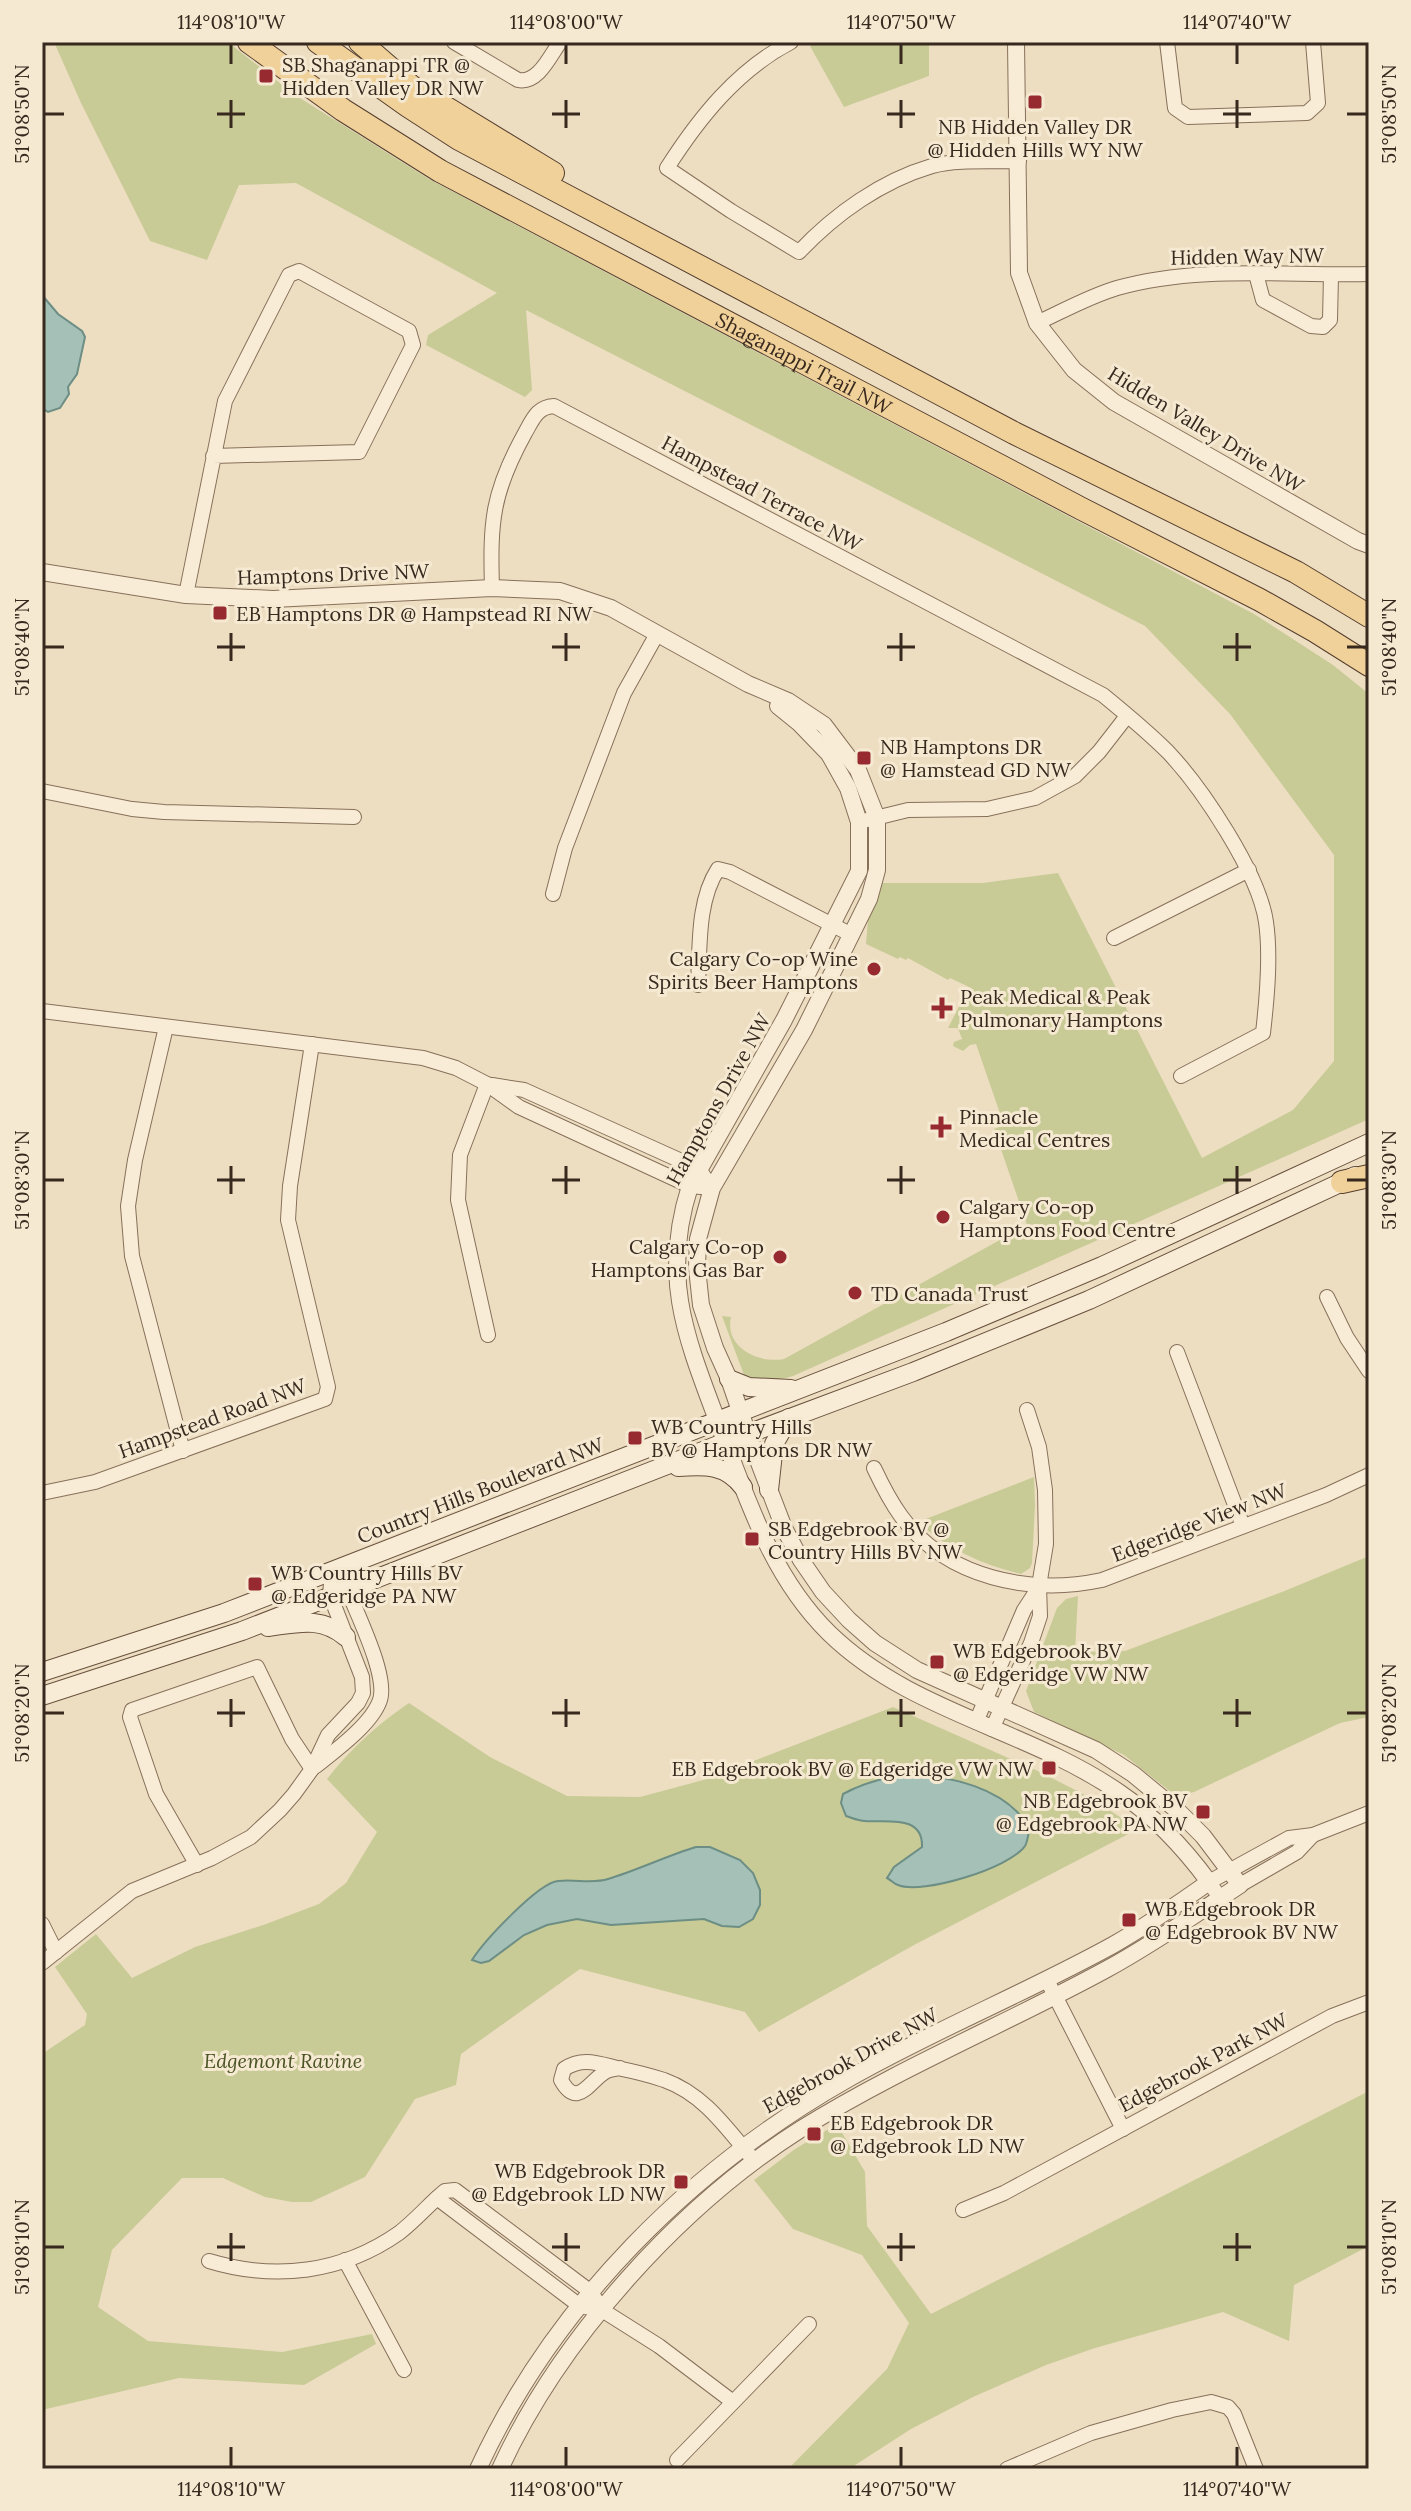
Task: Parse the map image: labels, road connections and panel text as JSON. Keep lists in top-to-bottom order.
{
  "streets": {
    "main road": ["Shaganappi Trail NW", "Country Hills Boulevard NW"],
    "street": [
      "Hidden Way NW",
      "Hidden Valley Drive NW",
      "Hampstead Terrace NW",
      "Hamptons Drive NW",
      "Hampstead Road NW",
      "Edgeridge View NW",
      "Edgebrook Drive NW",
      "Edgebrook Park NW"
    ]
  },
  "crossings": [
    ["Hidden Way NW", "Hidden Valley Drive NW"],
    ["Hampstead Terrace NW", "Hamptons Drive NW"],
    ["Hamptons Drive NW", "Country Hills Boulevard NW"],
    ["Hamptons Drive NW", "Edgebrook Drive NW"],
    ["Edgebrook Drive NW", "Edgebrook Park NW"]
  ],
  "parks": ["Edgemont Ravine"],
  "places": {
    "transit": [
      "SB Shaganappi TR @ Hidden Valley DR NW",
      "NB Hidden Valley DR @ Hidden Hills WY NW",
      "EB Hamptons DR @ Hampstead RI NW",
      "NB Hamptons DR @ Hamstead GD NW",
      "WB Country Hills BV @ Hamptons DR NW",
      "SB Edgebrook BV @ Country Hills BV NW",
      "WB Country Hills BV @ Edgeridge PA NW",
      "WB Edgebrook BV @ Edgeridge VW NW",
      "EB Edgebrook BV @ Edgeridge VW NW",
      "NB Edgebrook BV @ Edgebrook PA NW",
      "WB Edgebrook DR @ Edgebrook BV NW",
      "EB Edgebrook DR @ Edgebrook LD NW",
      "WB Edgebrook DR @ Edgebrook LD NW"
    ],
    "other": [
      "Calgary Co-op Wine Spirits Beer Hamptons",
      "Calgary Co-op Hamptons Food Centre",
      "Calgary Co-op Hamptons Gas Bar",
      "TD Canada Trust"
    ],
    "health": ["Peak Medical & Peak Pulmonary Hamptons", "Pinnacle Medical Centres"]
  },
  "coordinates": [
    "114°08'10\"W",
    "114°08'00\"W",
    "114°07'50\"W",
    "114°07'40\"W",
    "51°08'50\"N",
    "51°08'40\"N",
    "51°08'30\"N",
    "51°08'20\"N",
    "51°08'10\"N"
  ]
}
